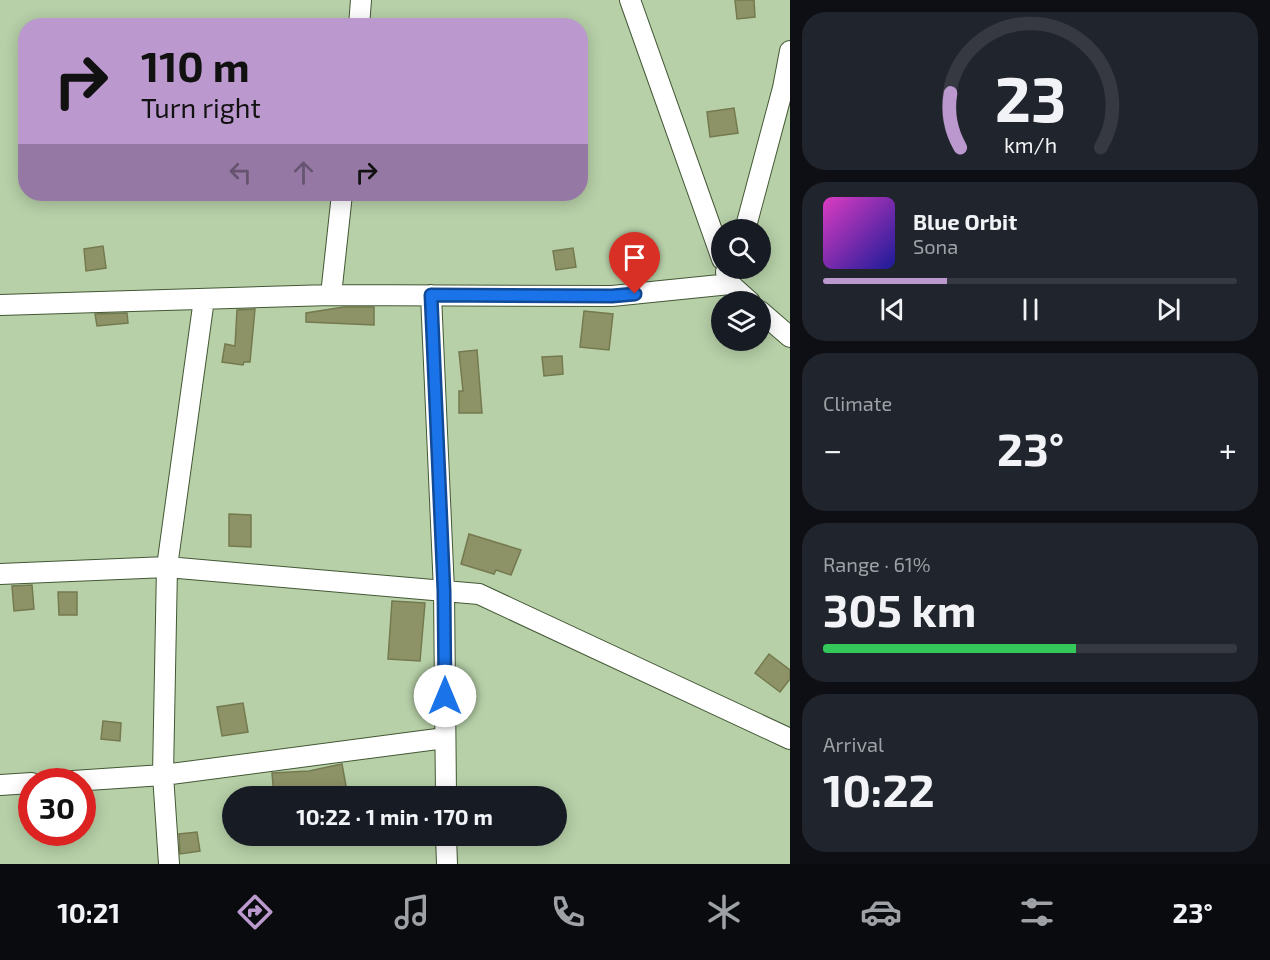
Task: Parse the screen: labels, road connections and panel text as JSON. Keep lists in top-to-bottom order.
{
  "page": {
    "turn": ["110 m", "Turn right"],
    "song": ["Blue Orbit", "Sona"],
    "tile": [
      "Climate",
      ["Range · 61%", "305 km"],
      ["Arrival", "10:22"]
    ],
    "heat": ["−", "23°", "+"],
    "limit": "30",
    "trip": "10:22 · 1 min · 170 m",
    "tabs": ["10:21", "23°"],
    "gauge": ["23", "km/h"]
  }
}
